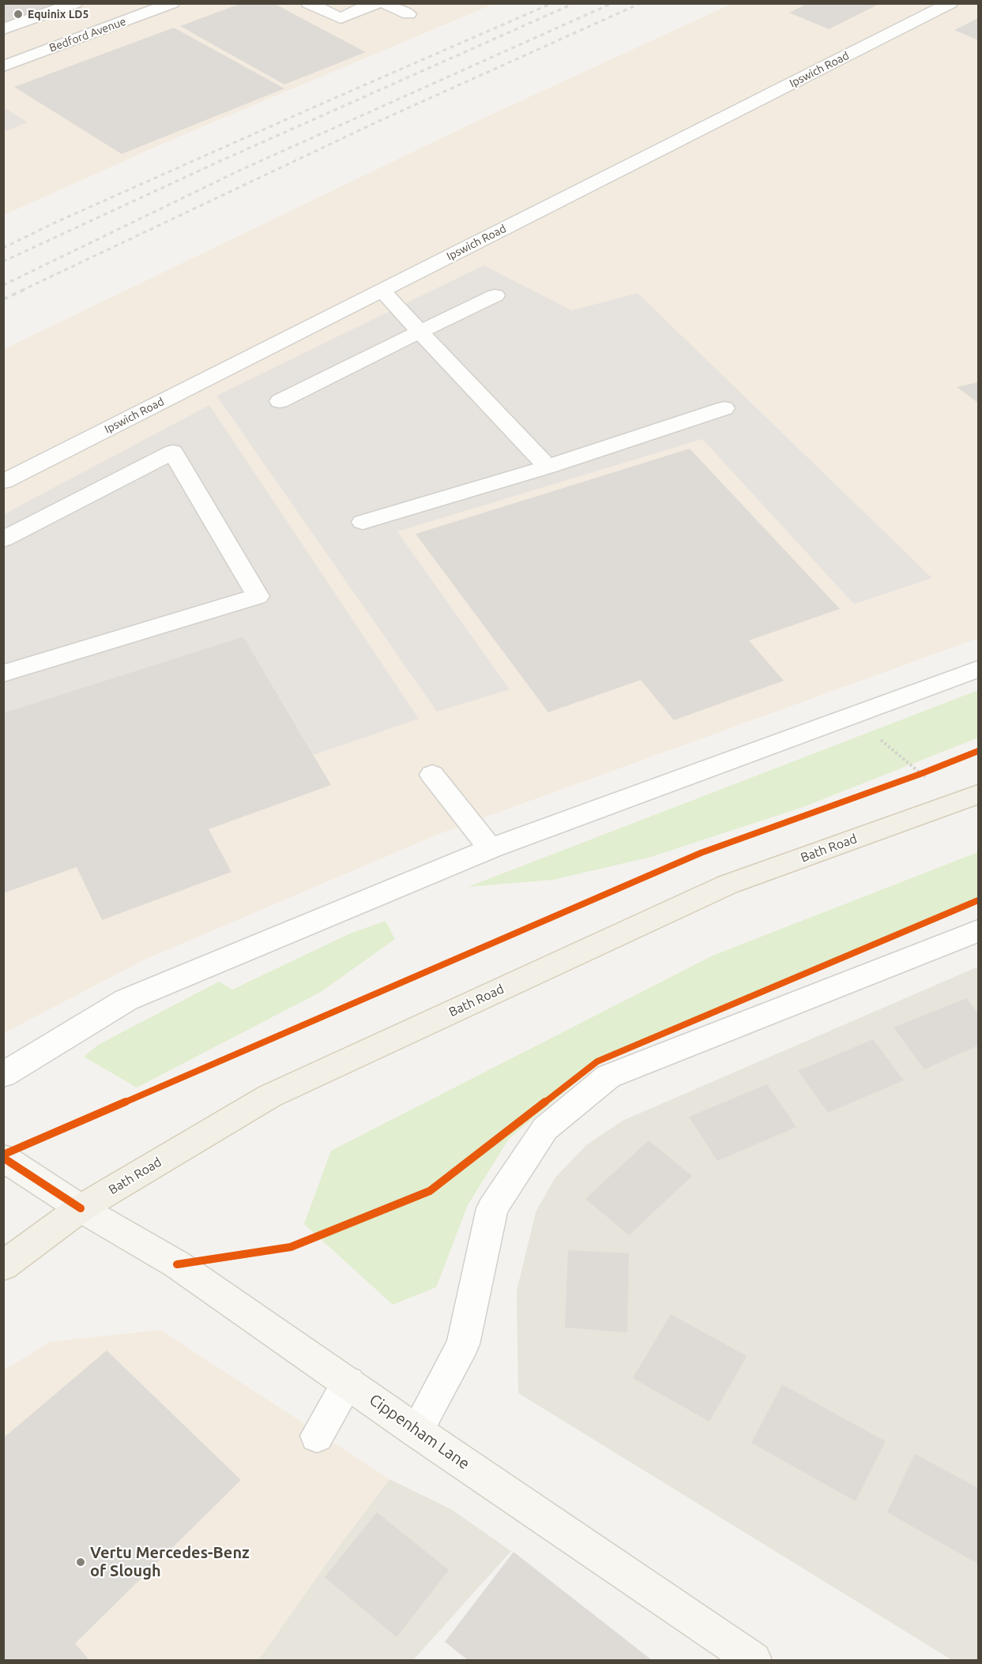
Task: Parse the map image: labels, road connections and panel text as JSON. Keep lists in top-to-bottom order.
{
  "streets": {
    "main road": ["Bath Road"],
    "street": ["Bedford Avenue", "Ipswich Road", "Cippenham Lane"]
  },
  "crossings": [
    ["Bath Road", "Cippenham Lane"]
  ],
  "places": ["Equinix LD5", "Vertu Mercedes-Benz of Slough"]
}
